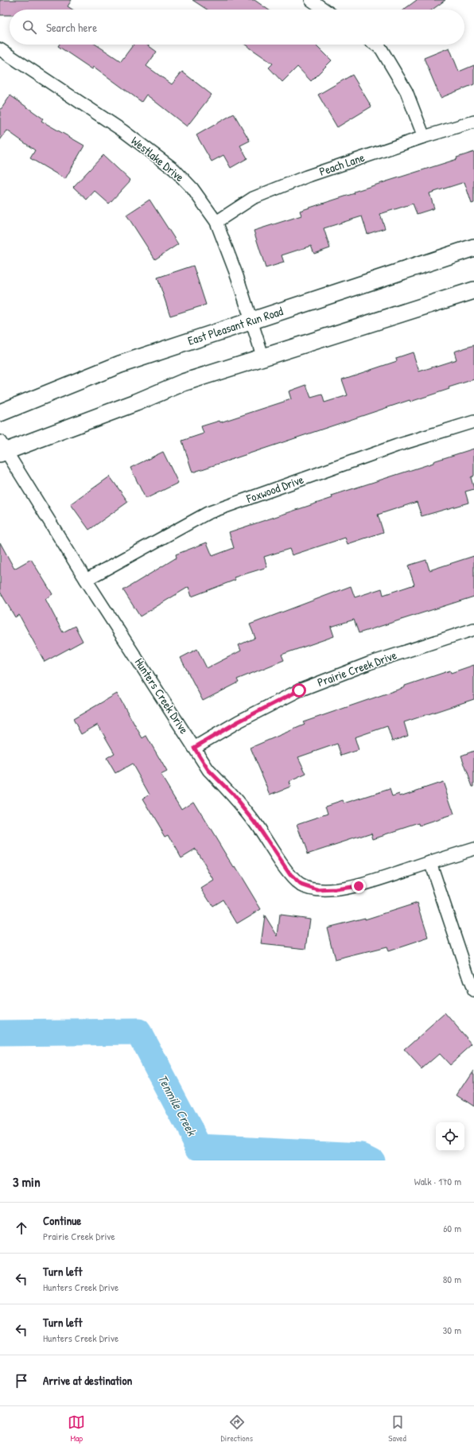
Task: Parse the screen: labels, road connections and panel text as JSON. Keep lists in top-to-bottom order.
{
  "streets": {
    "main road": ["East Pleasant Run Road"],
    "street": [
      "Westlake Drive",
      "Peach Lane",
      "Foxwood Drive",
      "Prairie Creek Drive",
      "Hunters Creek Drive"
    ]
  },
  "crossings": [
    ["Westlake Drive", "Peach Lane"],
    ["Westlake Drive", "East Pleasant Run Road"],
    ["Foxwood Drive", "Hunters Creek Drive"],
    ["Prairie Creek Drive", "Hunters Creek Drive"]
  ],
  "water": ["Tenmile Creek"],
  "page": {
    "search": "Search here",
    "heading": ["3 min", "Walk · 170 m"],
    "list": [
      ["Continue", "Prairie Creek Drive", "60 m"],
      ["Turn left", "Hunters Creek Drive", "80 m"],
      ["Turn left", "Hunters Creek Drive", "30 m"],
      "Arrive at destination"
    ],
    "nav": ["Map", "Directions", "Saved"]
  }
}
